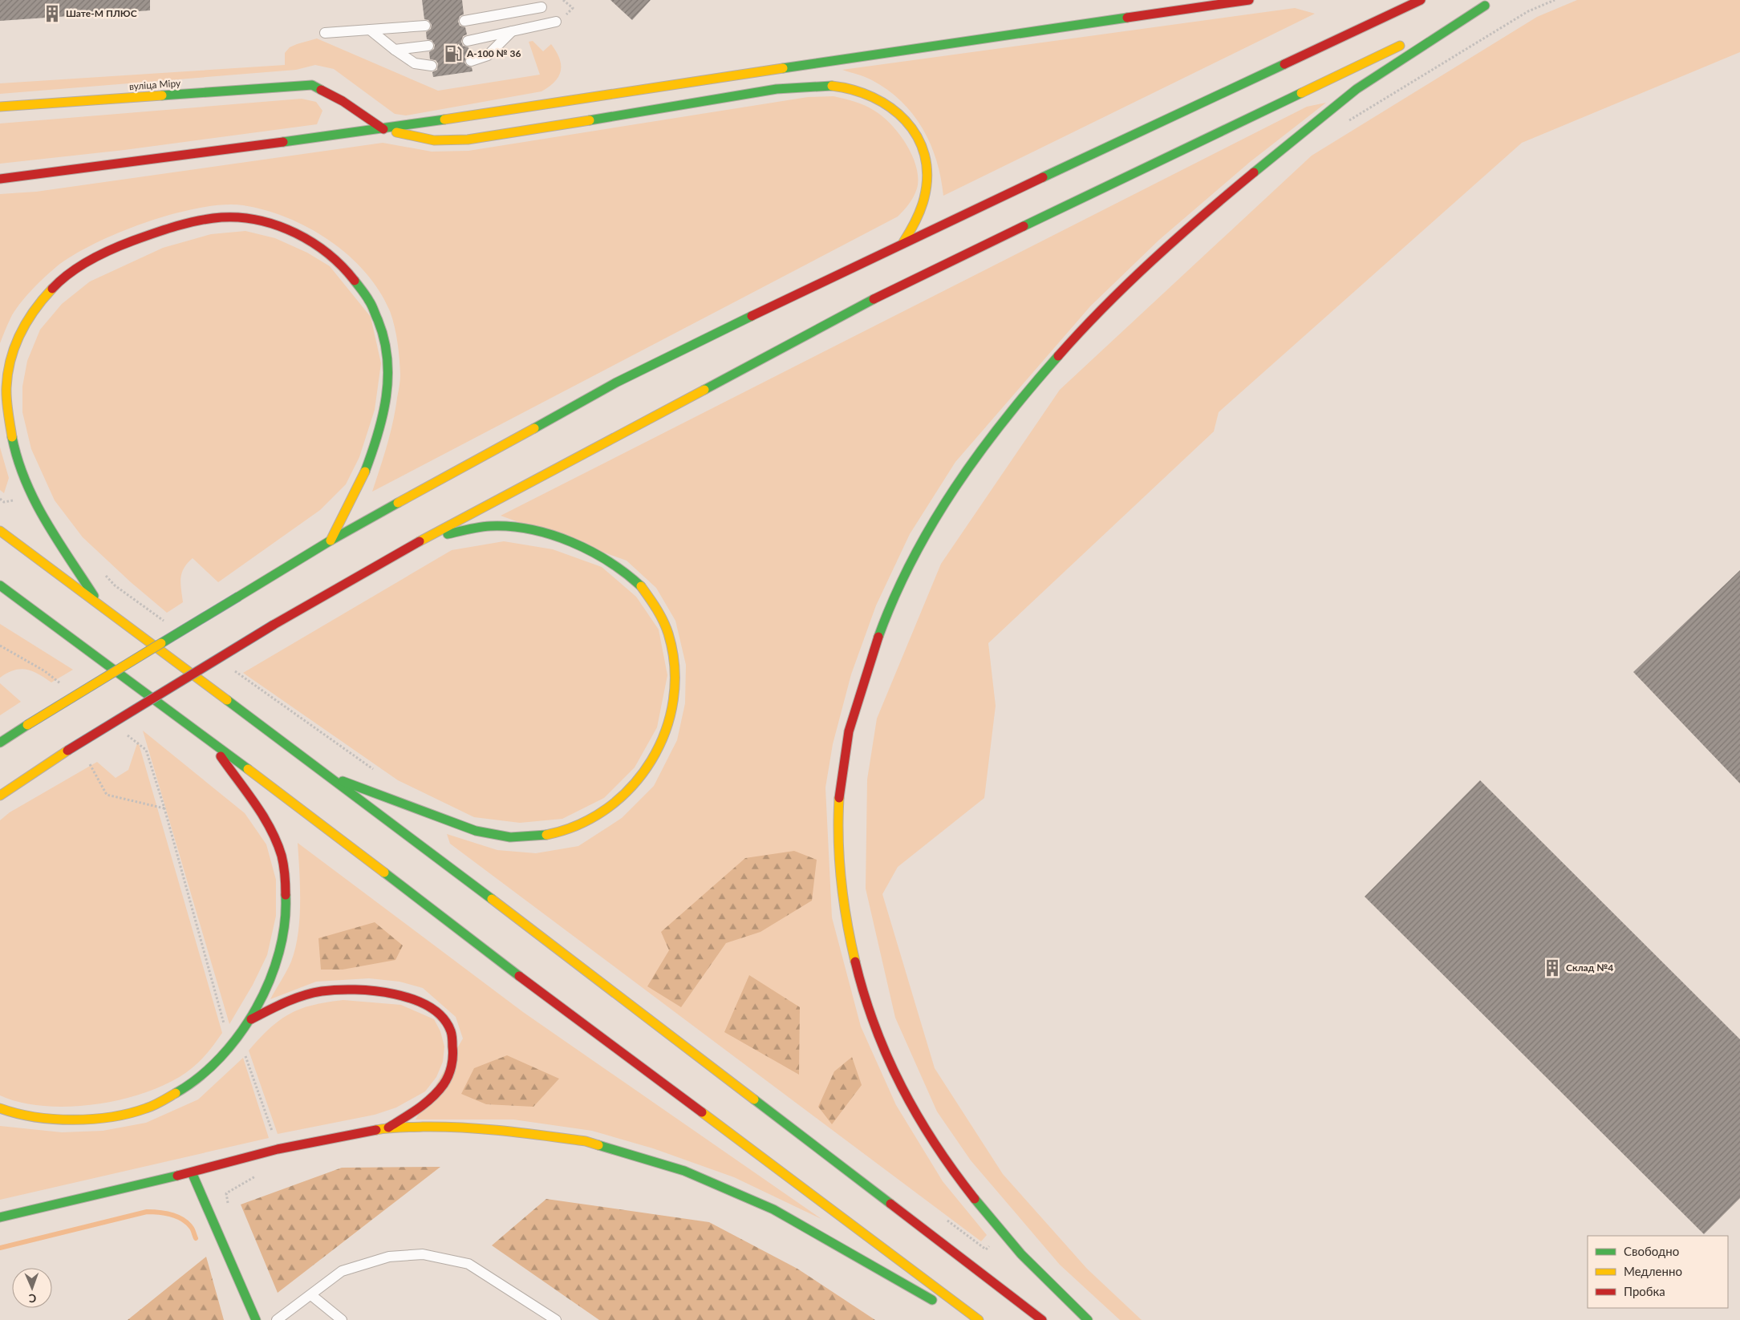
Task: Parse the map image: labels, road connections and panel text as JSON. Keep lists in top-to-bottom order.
{
  "streets": {
    "main road": ["вуліца Міру"]
  },
  "places": {
    "building": ["Шате-М ПЛЮС", "Склад №4"],
    "fuel station": ["А-100 № 36"]
  },
  "legend": ["Свободно", "Медленно", "Пробка"],
  "north": "bottom"
}
